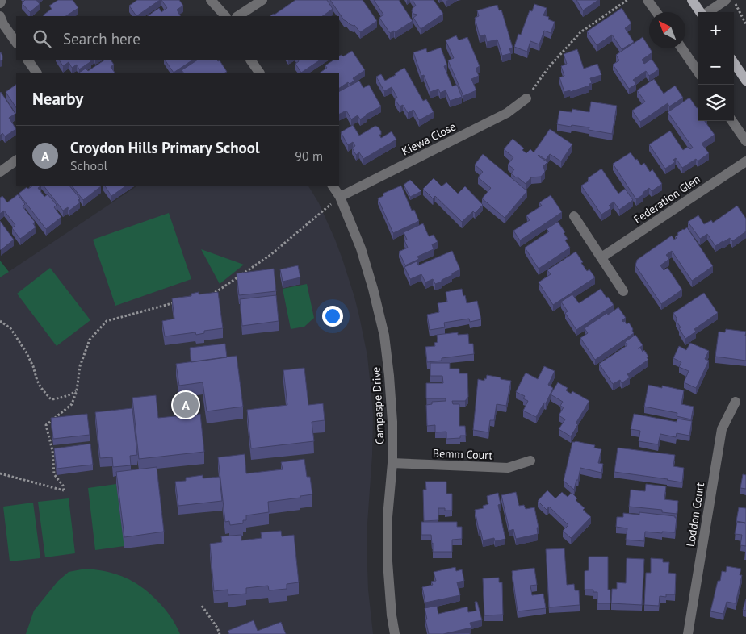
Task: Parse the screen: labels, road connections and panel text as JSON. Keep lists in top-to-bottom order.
{
  "streets": {
    "street": [
      "Kiewa Close",
      "Federation Glen",
      "Campaspe Drive",
      "Bemm Court",
      "Loddon Court"
    ]
  },
  "crossings": [
    ["Kiewa Close", "Campaspe Drive"],
    ["Campaspe Drive", "Bemm Court"]
  ],
  "north": "top left",
  "page": {
    "map_buttons": ["+", "−"],
    "search": "Search here",
    "heading": "Nearby",
    "list": [
      {
        "mark": "A",
        "name": "Croydon Hills Primary School",
        "note": "School",
        "value": "90 m"
      }
    ],
    "pins": "A"
  }
}
